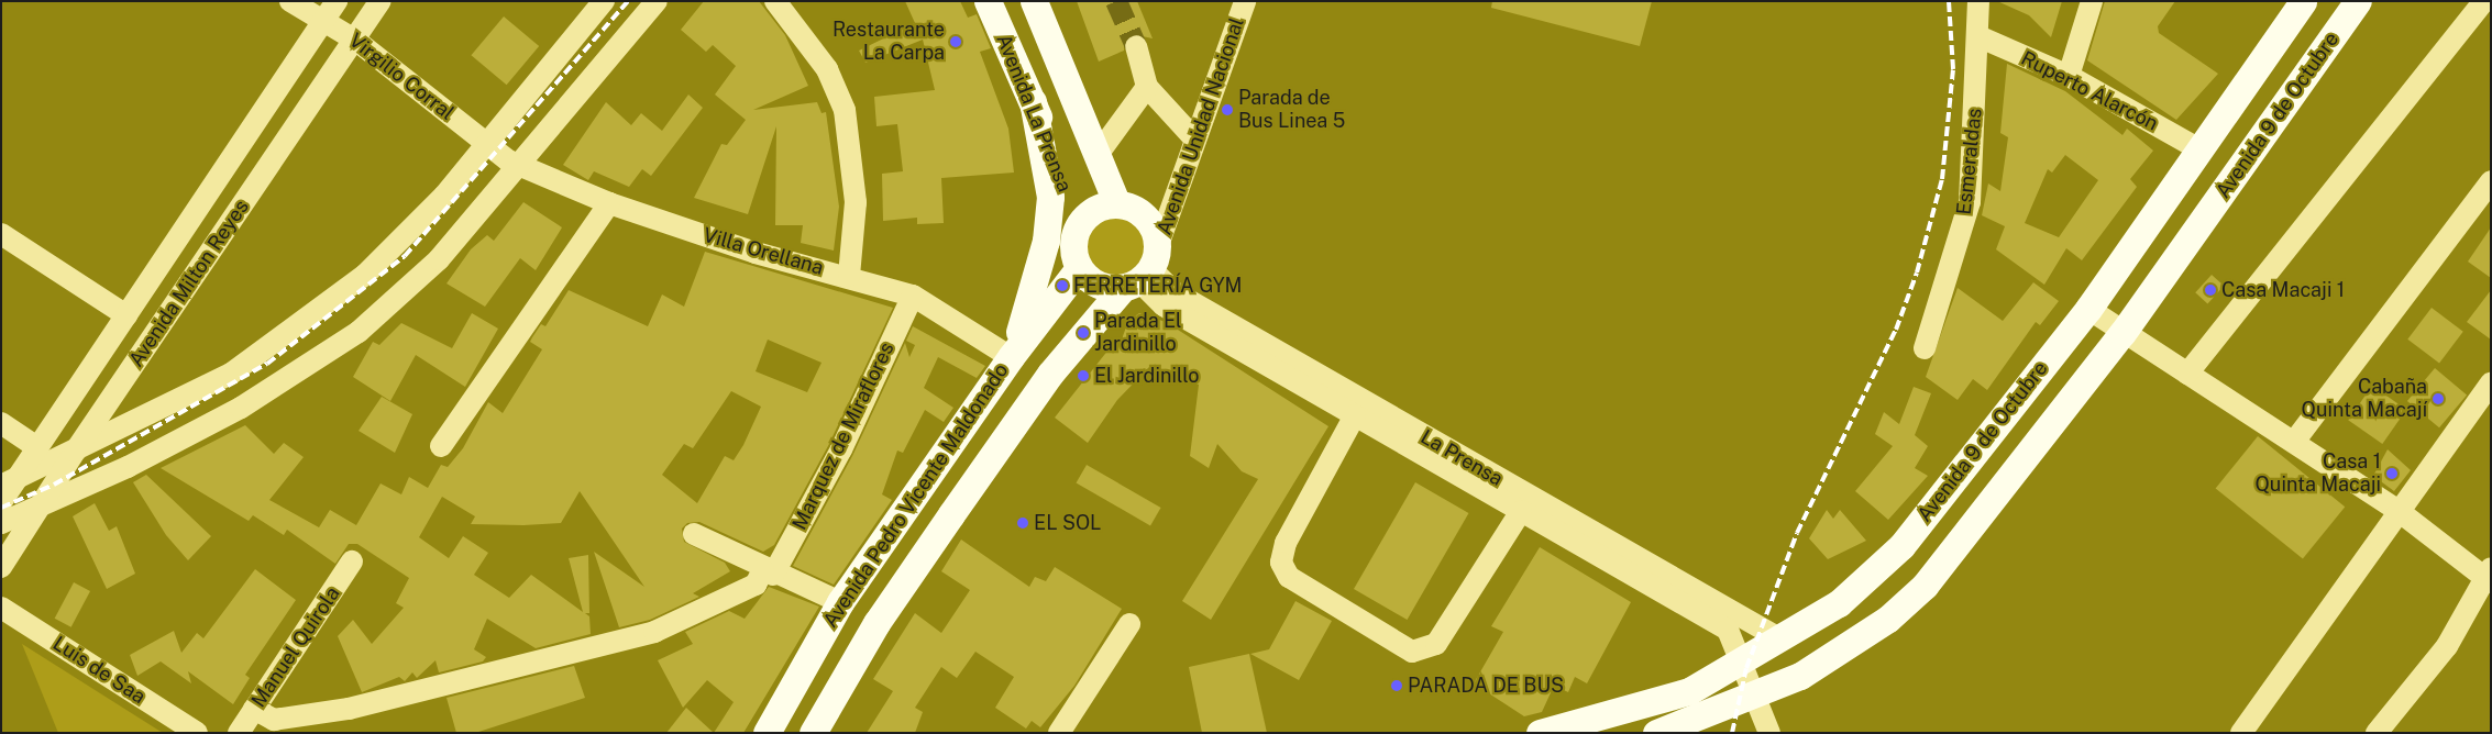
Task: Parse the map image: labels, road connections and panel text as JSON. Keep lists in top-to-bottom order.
{
  "streets": {
    "main road": ["Avenida La Prensa", "Avenida 9 de Octubre", "Avenida Pedro Vicente Maldonado"],
    "street": [
      "Virgilio Corral",
      "Ruperto Alarcón",
      "Avenida Unidad Nacional",
      "Esmeraldas",
      "Villa Orellana",
      "Avenida Milton Reyes",
      "Marquez de Miraflores",
      "La Prensa",
      "Manuel Quirola",
      "Luis de Saa"
    ]
  },
  "crossings": [
    ["Virgilio Corral", "Villa Orellana"],
    ["Virgilio Corral", "Avenida Milton Reyes"],
    ["Ruperto Alarcón", "Avenida 9 de Octubre"],
    ["Ruperto Alarcón", "Esmeraldas"],
    ["Avenida La Prensa", "Avenida Unidad Nacional"],
    ["Avenida La Prensa", "La Prensa"],
    ["Avenida La Prensa", "Avenida Pedro Vicente Maldonado"],
    ["Avenida 9 de Octubre", "La Prensa"],
    ["Avenida Unidad Nacional", "La Prensa"],
    ["Avenida Unidad Nacional", "Avenida Pedro Vicente Maldonado"],
    ["Villa Orellana", "Marquez de Miraflores"],
    ["Villa Orellana", "Avenida Pedro Vicente Maldonado"],
    ["Marquez de Miraflores", "Manuel Quirola"],
    ["La Prensa", "Avenida Pedro Vicente Maldonado"]
  ],
  "places": [
    "Restaurante La Carpa",
    "Parada de Bus Linea 5",
    "FERRETERÍA GYM",
    "Casa Macaji 1",
    "Parada El Jardinillo",
    "El Jardinillo",
    "Cabaña Quinta Macají",
    "Casa 1 Quinta Macaji",
    "EL SOL",
    "PARADA DE BUS"
  ]
}
